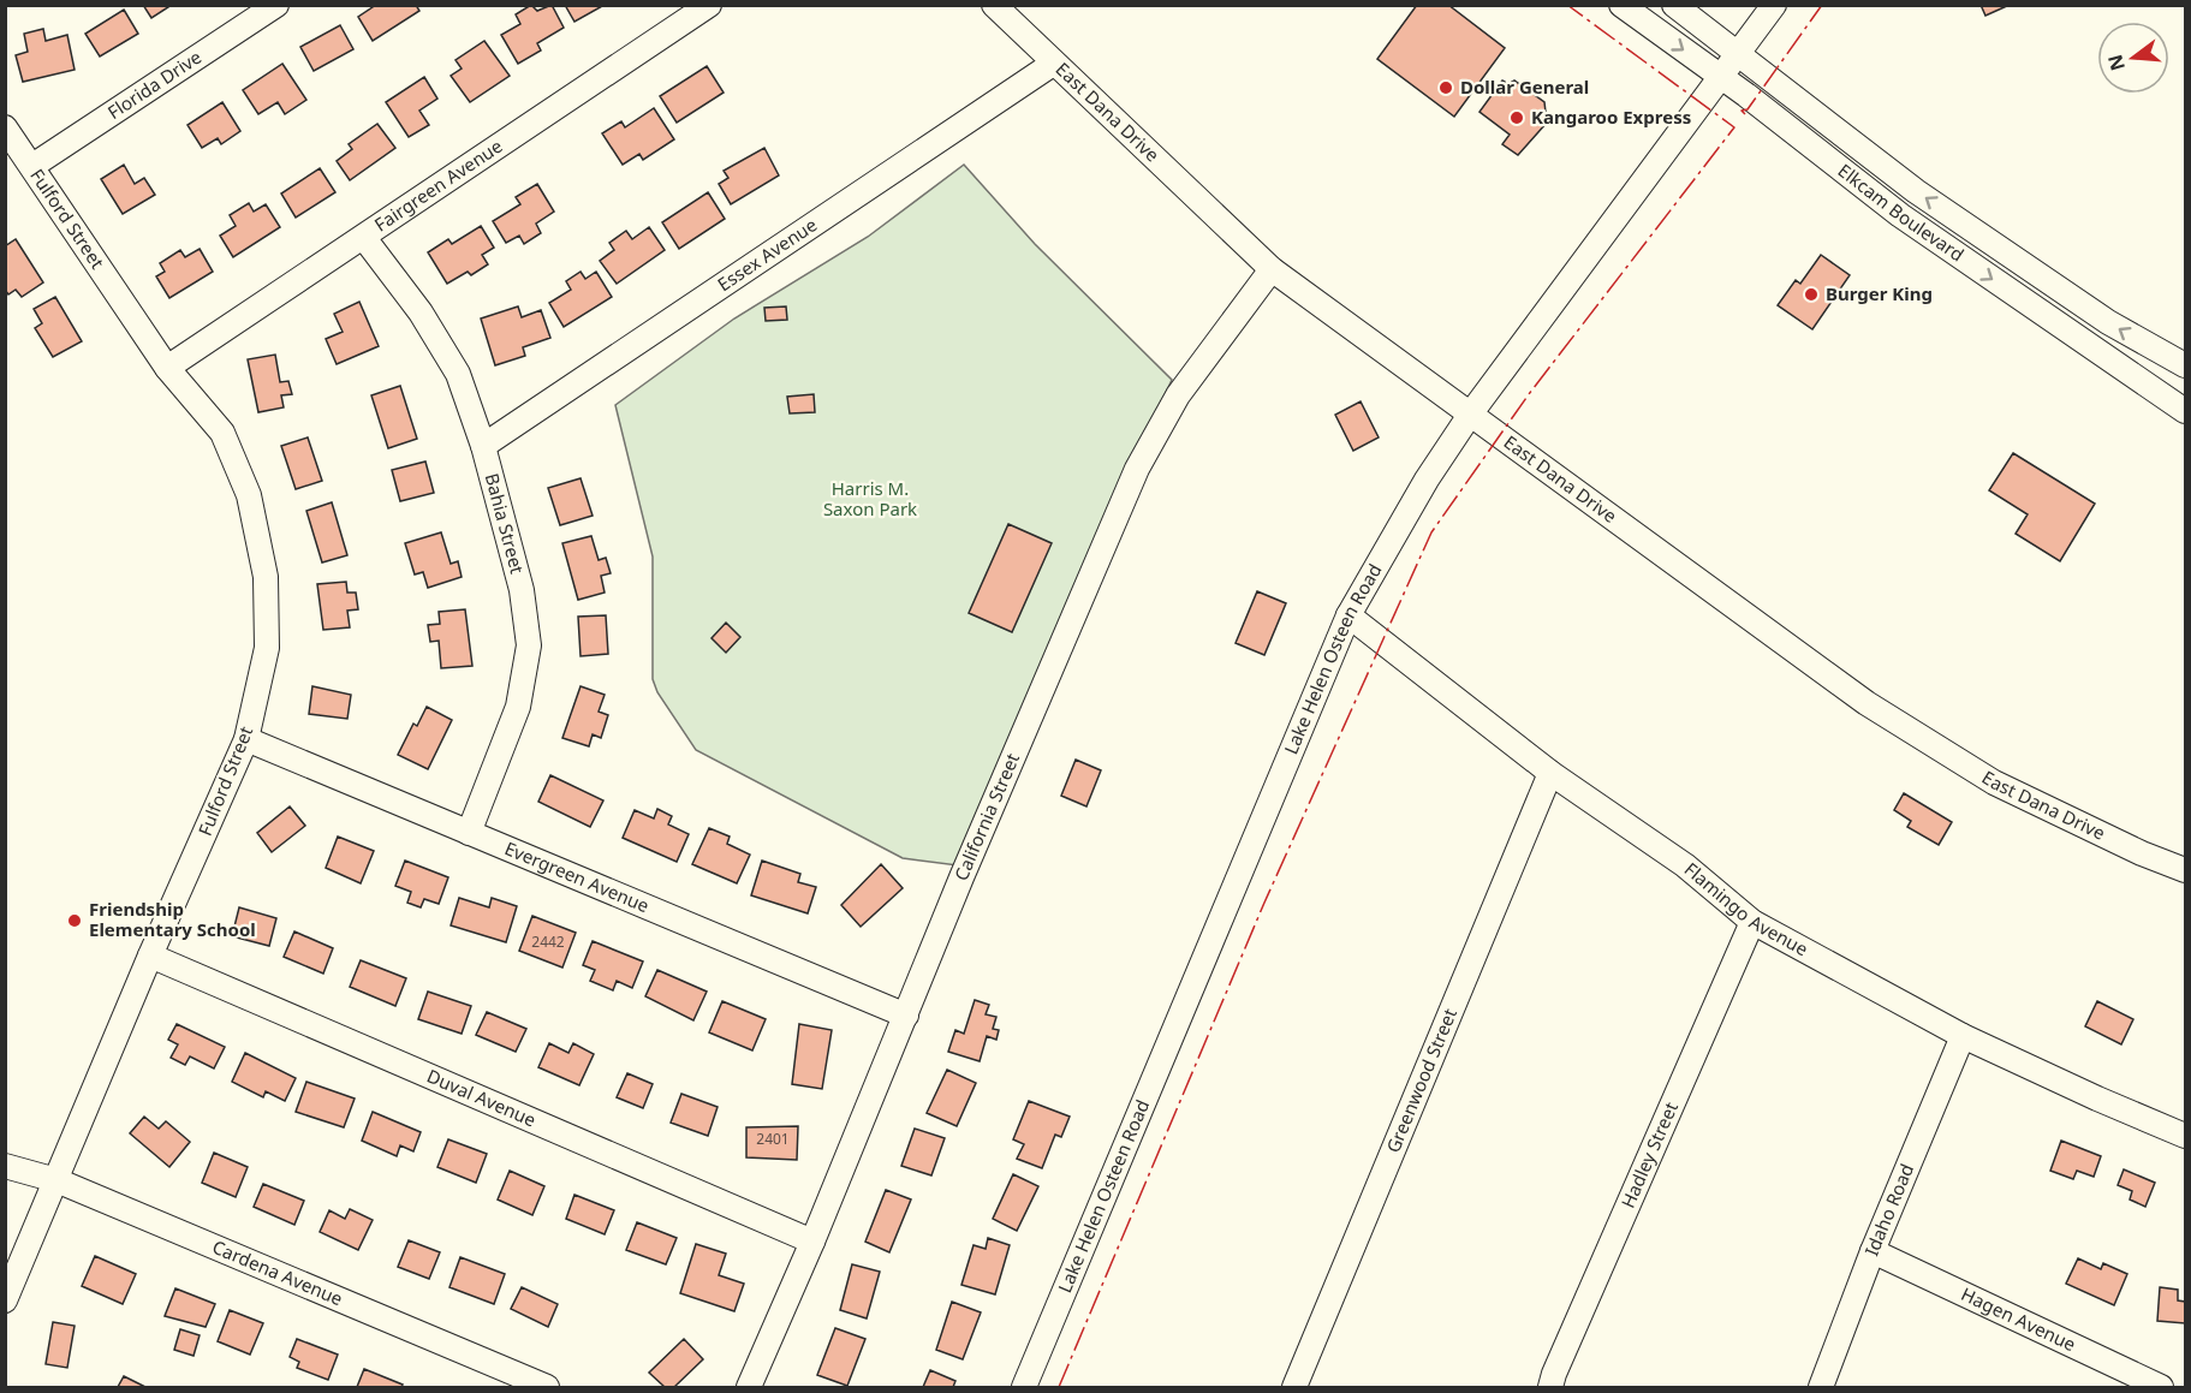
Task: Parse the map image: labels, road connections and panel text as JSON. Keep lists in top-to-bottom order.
{
  "streets": {
    "street": [
      "Florida Drive",
      "East Dana Drive",
      "Fairgreen Avenue",
      "Elkcam Boulevard",
      "Fulford Street",
      "Essex Avenue",
      "Bahia Street",
      "Lake Helen Osteen Road",
      "California Street",
      "Evergreen Avenue",
      "Flamingo Avenue",
      "Greenwood Street",
      "Duval Avenue",
      "Hadley Street",
      "Idaho Road",
      "Cardena Avenue",
      "Hagen Avenue"
    ]
  },
  "crossings": [
    ["Florida Drive", "Fulford Street"],
    ["East Dana Drive", "Essex Avenue"],
    ["East Dana Drive", "Lake Helen Osteen Road"],
    ["East Dana Drive", "California Street"],
    ["Fairgreen Avenue", "Fulford Street"],
    ["Fairgreen Avenue", "Bahia Street"],
    ["Elkcam Boulevard", "Lake Helen Osteen Road"],
    ["Fulford Street", "Evergreen Avenue"],
    ["Fulford Street", "Duval Avenue"],
    ["Fulford Street", "Cardena Avenue"],
    ["Essex Avenue", "Bahia Street"],
    ["Bahia Street", "Evergreen Avenue"],
    ["Lake Helen Osteen Road", "Flamingo Avenue"],
    ["California Street", "Evergreen Avenue"],
    ["California Street", "Duval Avenue"],
    ["Flamingo Avenue", "Greenwood Street"],
    ["Flamingo Avenue", "Hadley Street"],
    ["Flamingo Avenue", "Idaho Road"],
    ["Idaho Road", "Hagen Avenue"]
  ],
  "parks": ["Harris M. Saxon Park"],
  "places": [
    "Dollar General",
    "Kangaroo Express",
    "Burger King",
    "Friendship Elementary School"
  ],
  "house_numbers": ["2442", "2401"],
  "north": "left"
}
